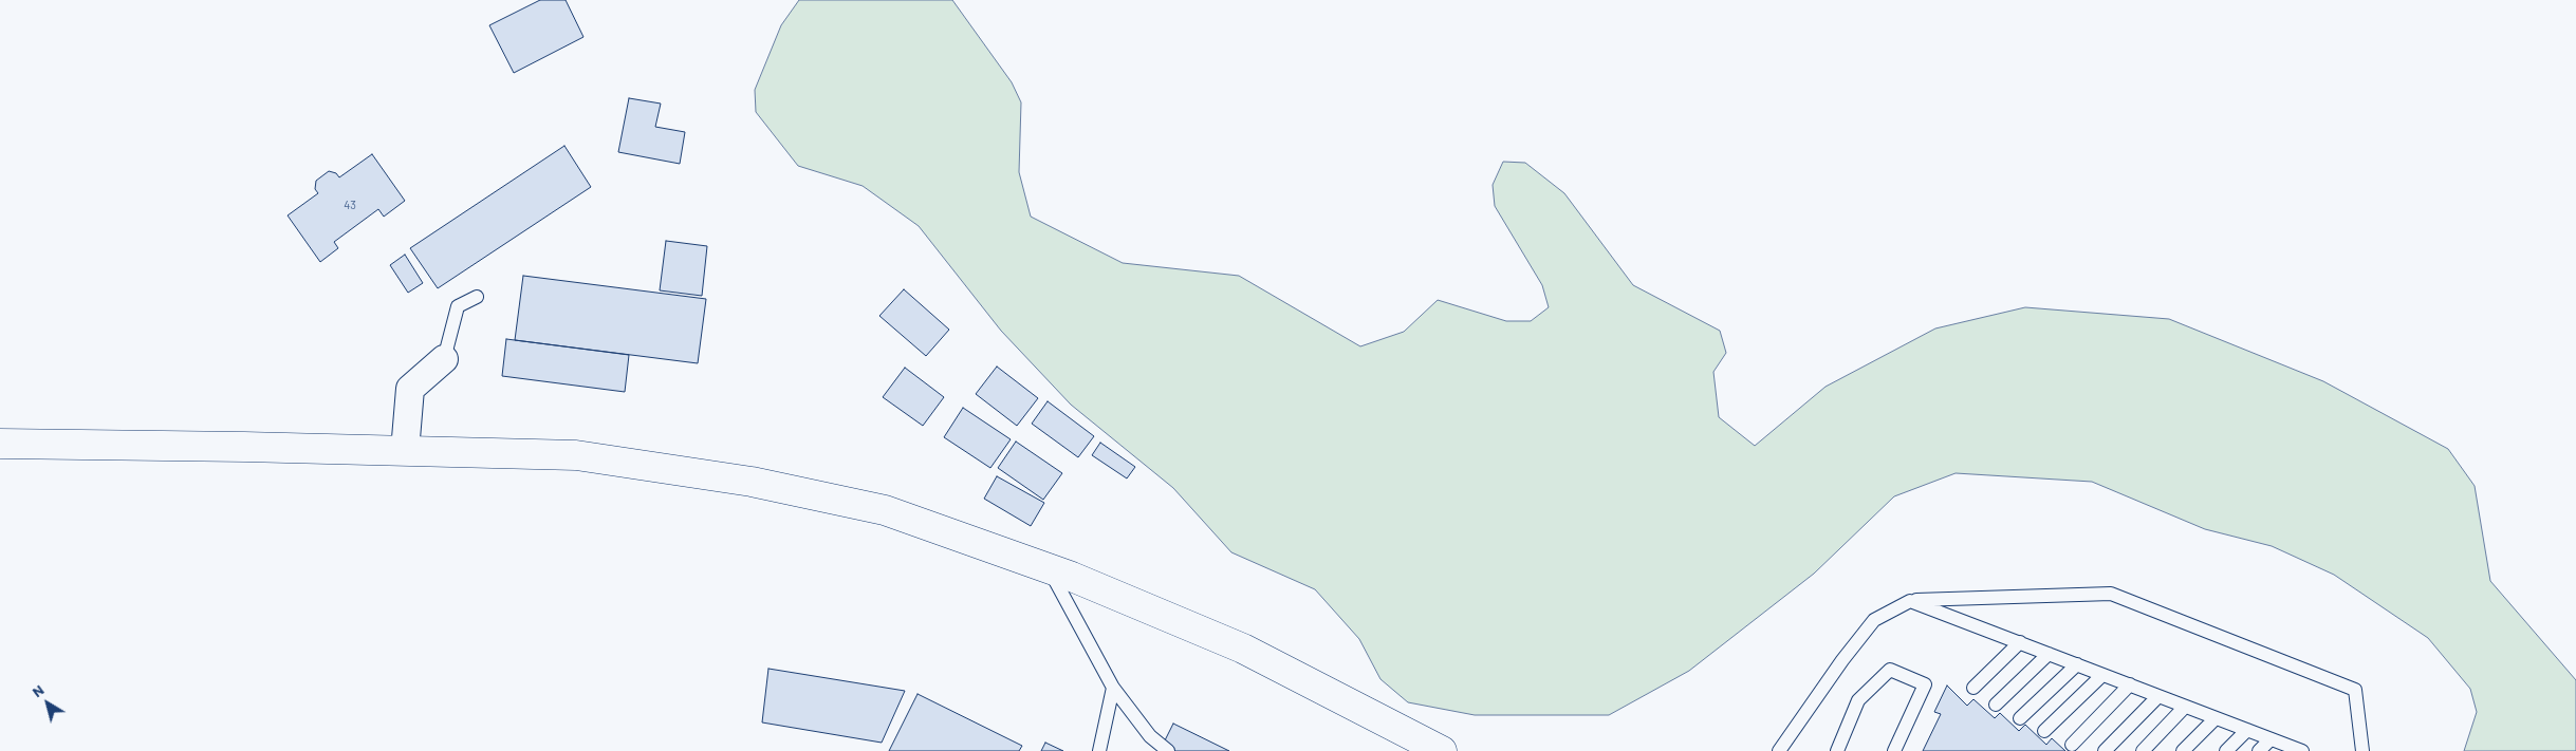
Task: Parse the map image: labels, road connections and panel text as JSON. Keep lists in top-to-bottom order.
{
  "house_numbers": ["43"],
  "north": "top left"
}
